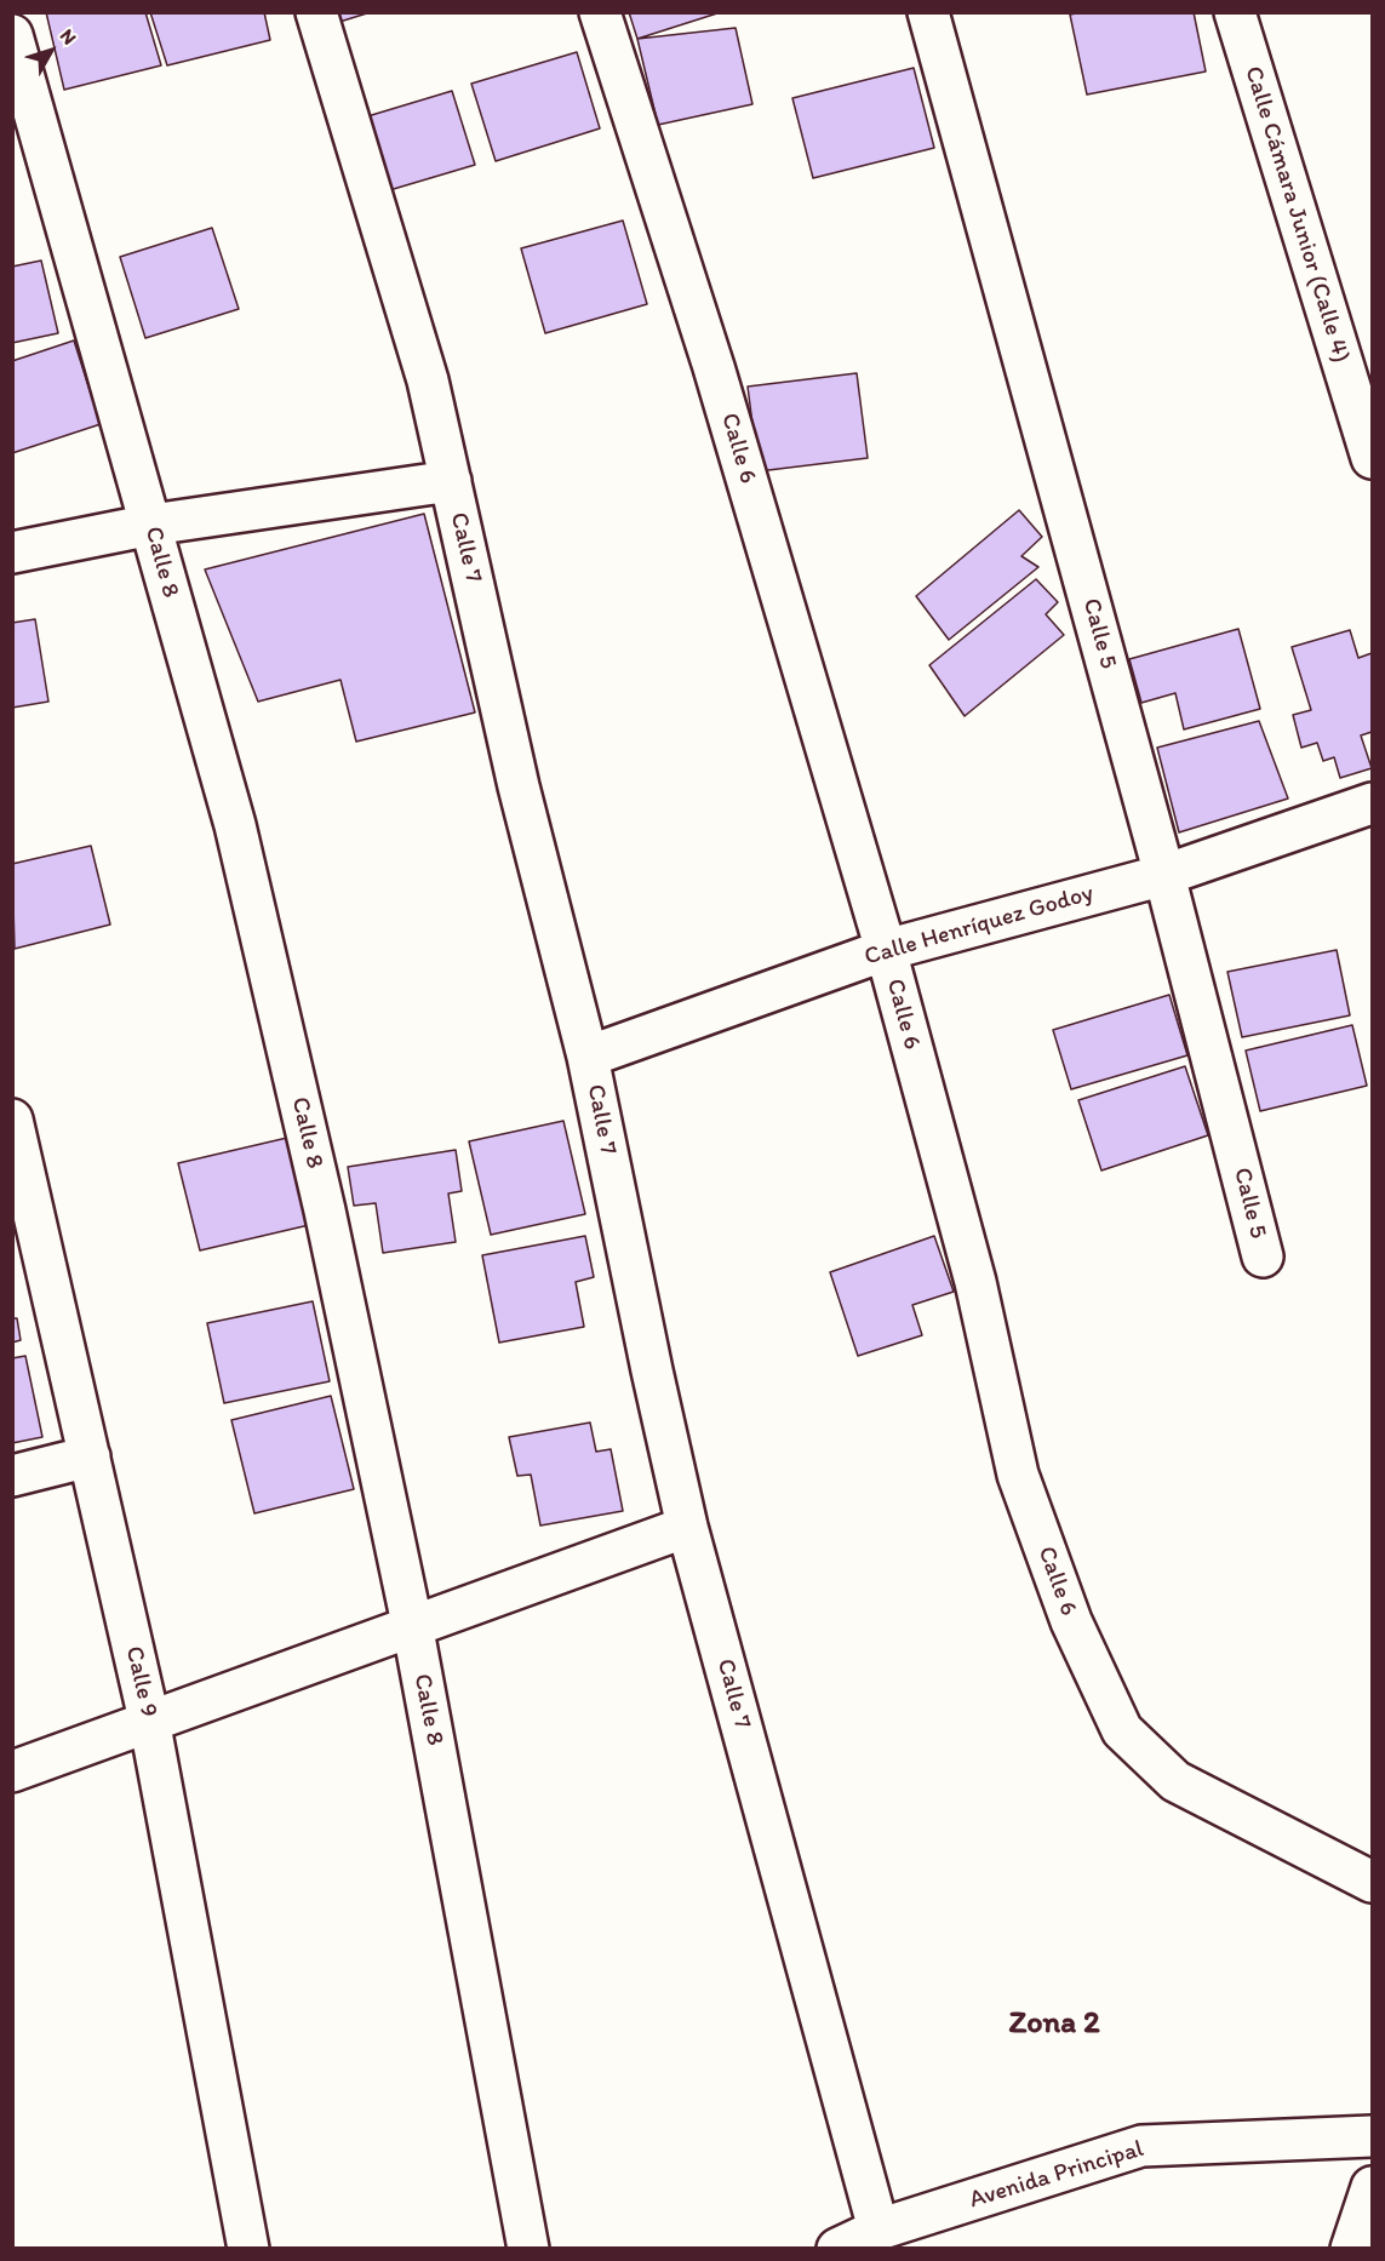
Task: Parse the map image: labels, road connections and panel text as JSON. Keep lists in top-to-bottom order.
{
  "streets": {
    "street": [
      "Calle Cámara Junior (Calle 4)",
      "Calle 6",
      "Calle 7",
      "Calle 8",
      "Calle 5",
      "Calle Henríquez Godoy",
      "Calle 9",
      "Avenida Principal"
    ]
  },
  "crossings": [
    ["Calle 6", "Calle Henríquez Godoy"],
    ["Calle 7", "Calle Henríquez Godoy"],
    ["Calle 7", "Avenida Principal"],
    ["Calle 5", "Calle Henríquez Godoy"]
  ],
  "districts": ["Zona 2"],
  "north": "top right"
}
